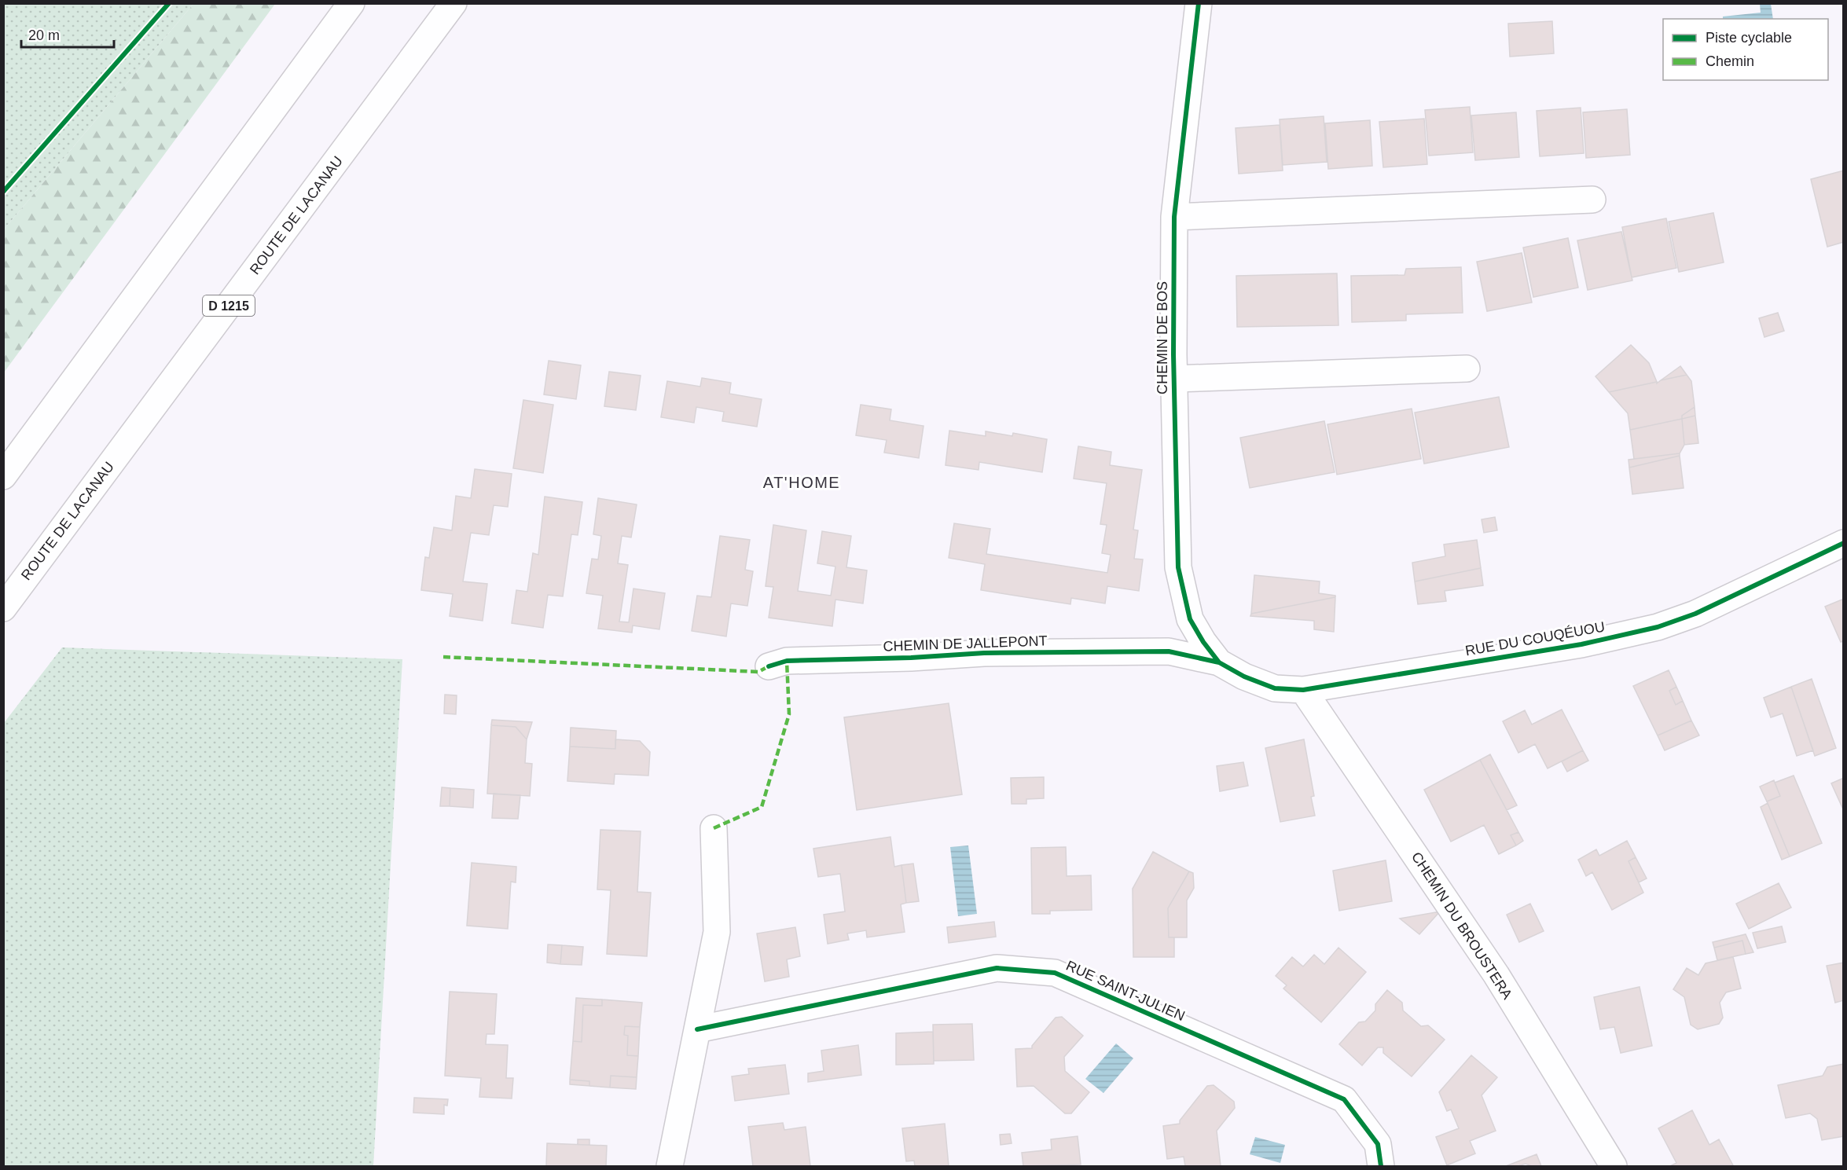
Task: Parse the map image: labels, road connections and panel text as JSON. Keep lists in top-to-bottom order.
{
  "streets": {
    "street": [
      "ROUTE DE LACANAU",
      "D 1215",
      "CHEMIN DE BOS",
      "RUE DU COUQÉUOU",
      "CHEMIN DE JALLEPONT",
      "CHEMIN DU BROUSTERA",
      "RUE SAINT-JULIEN"
    ]
  },
  "crossings": [
    ["CHEMIN DE BOS", "RUE DU COUQÉUOU"],
    ["CHEMIN DE BOS", "CHEMIN DE JALLEPONT"],
    ["RUE DU COUQÉUOU", "CHEMIN DE JALLEPONT"],
    ["RUE DU COUQÉUOU", "CHEMIN DU BROUSTERA"]
  ],
  "districts": ["AT'HOME"],
  "legend": ["Piste cyclable", "Chemin"],
  "scale_bar": "20 m"
}
